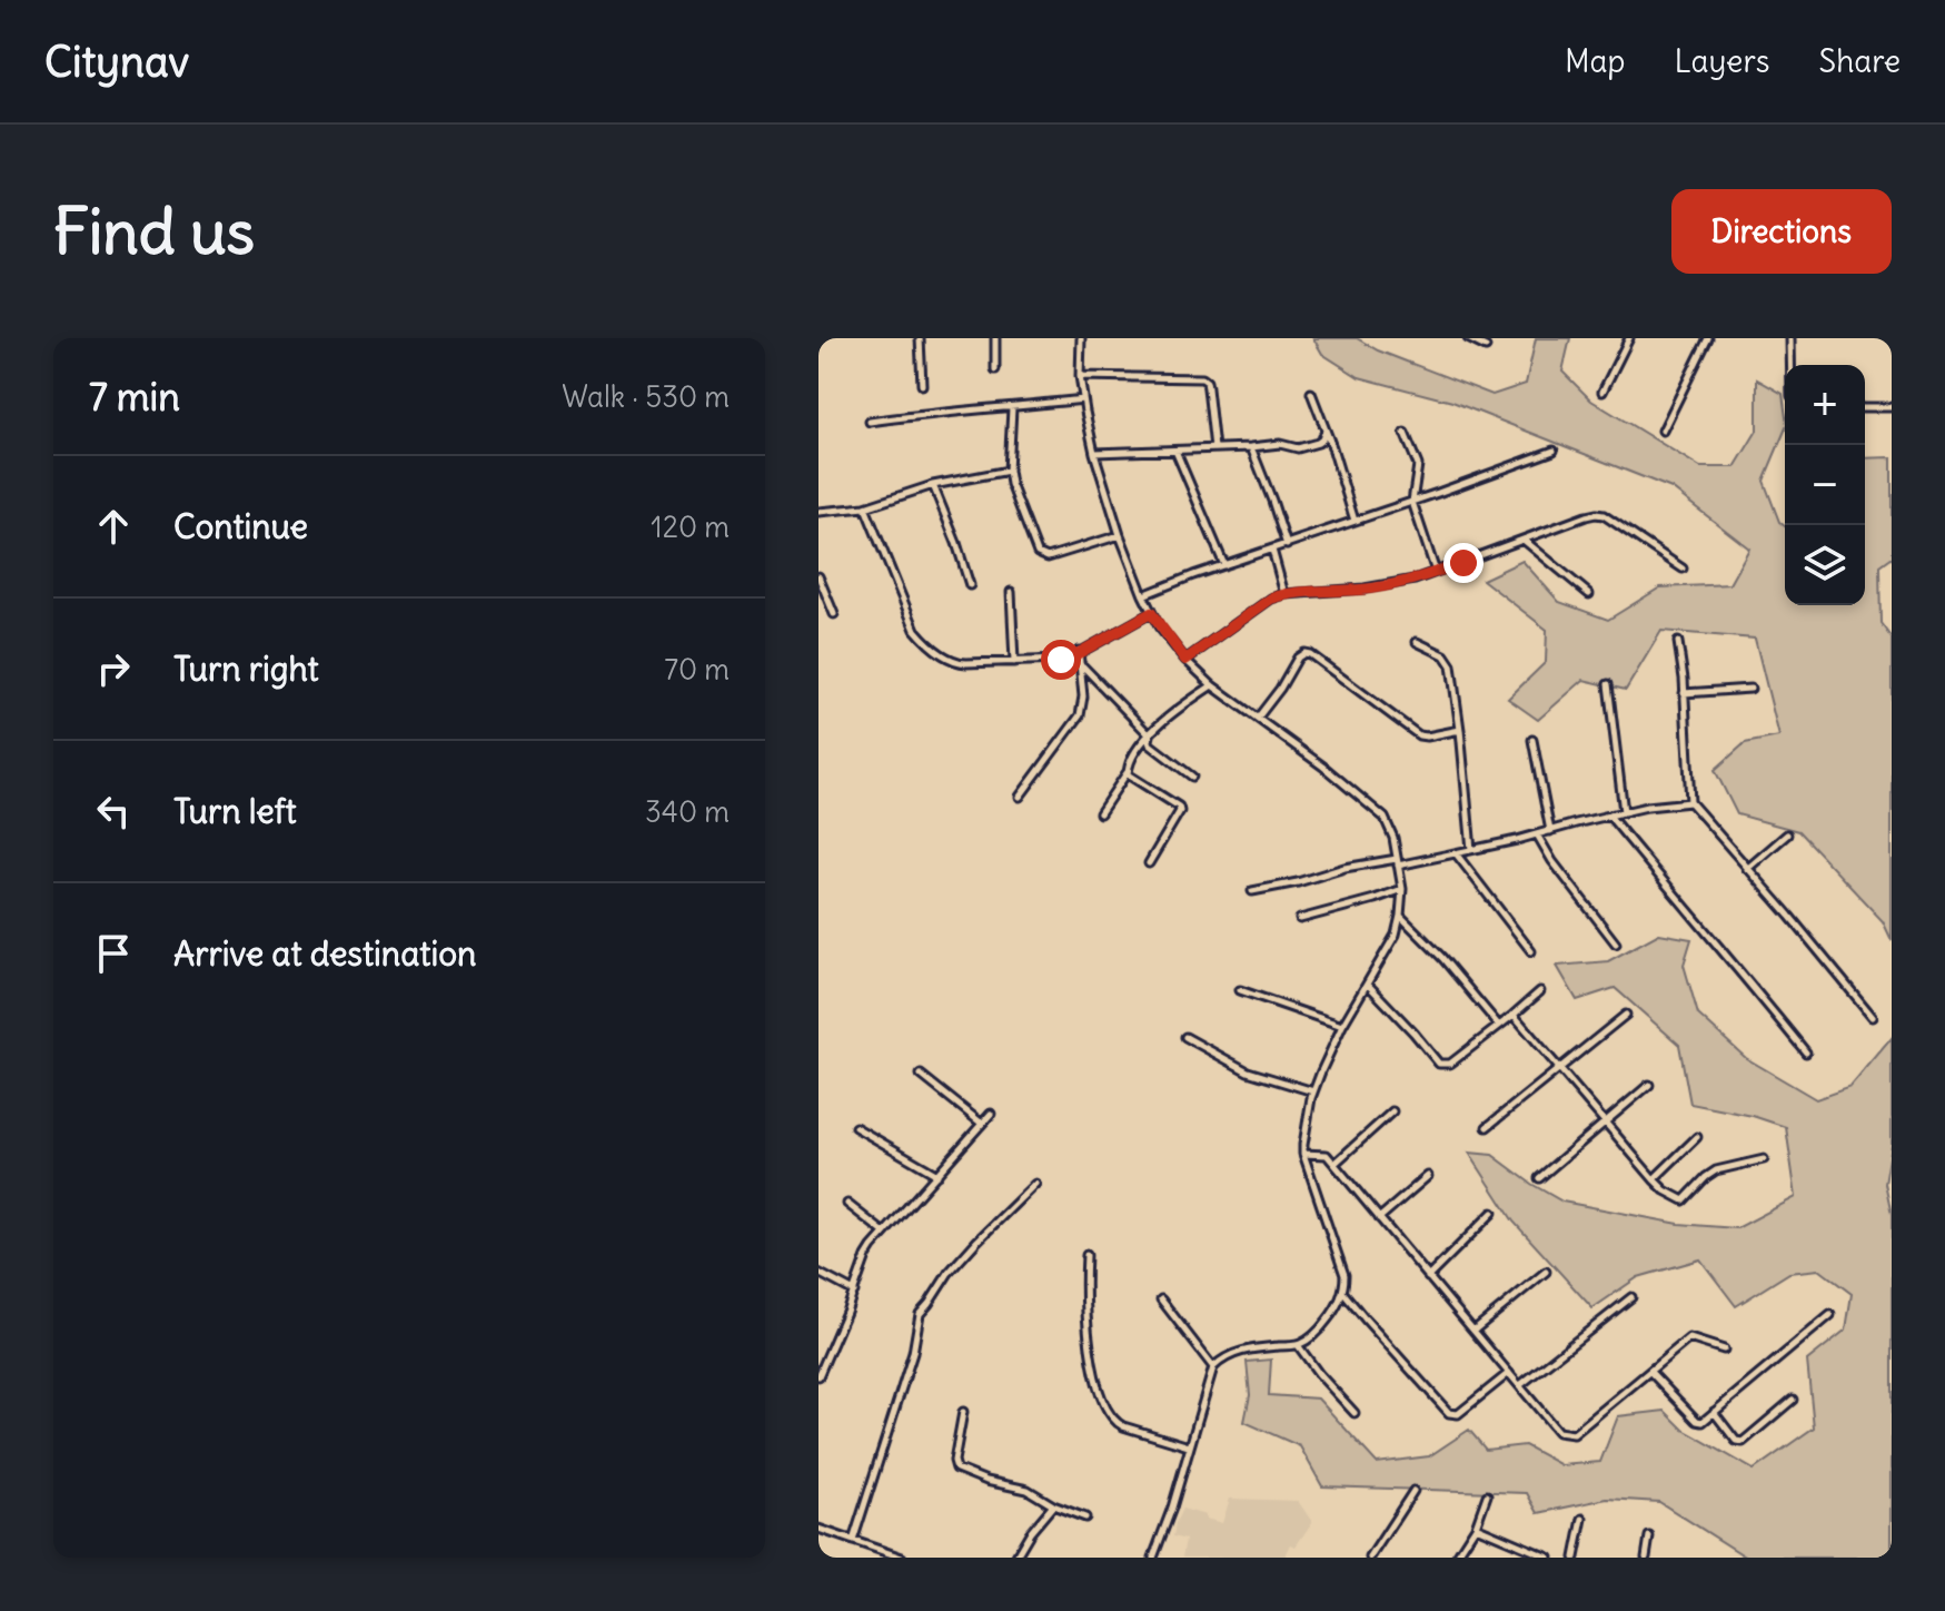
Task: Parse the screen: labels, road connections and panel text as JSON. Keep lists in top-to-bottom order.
{
  "page": {
    "header": "Citynav",
    "nav": ["Map", "Layers", "Share"],
    "buttons": "Directions",
    "title": "Find us",
    "heading": ["7 min", "Walk · 530 m"],
    "map_buttons": ["+", "−"],
    "list": [
      ["Continue", "120 m"],
      ["Turn right", "70 m"],
      ["Turn left", "340 m"],
      "Arrive at destination"
    ]
  }
}
